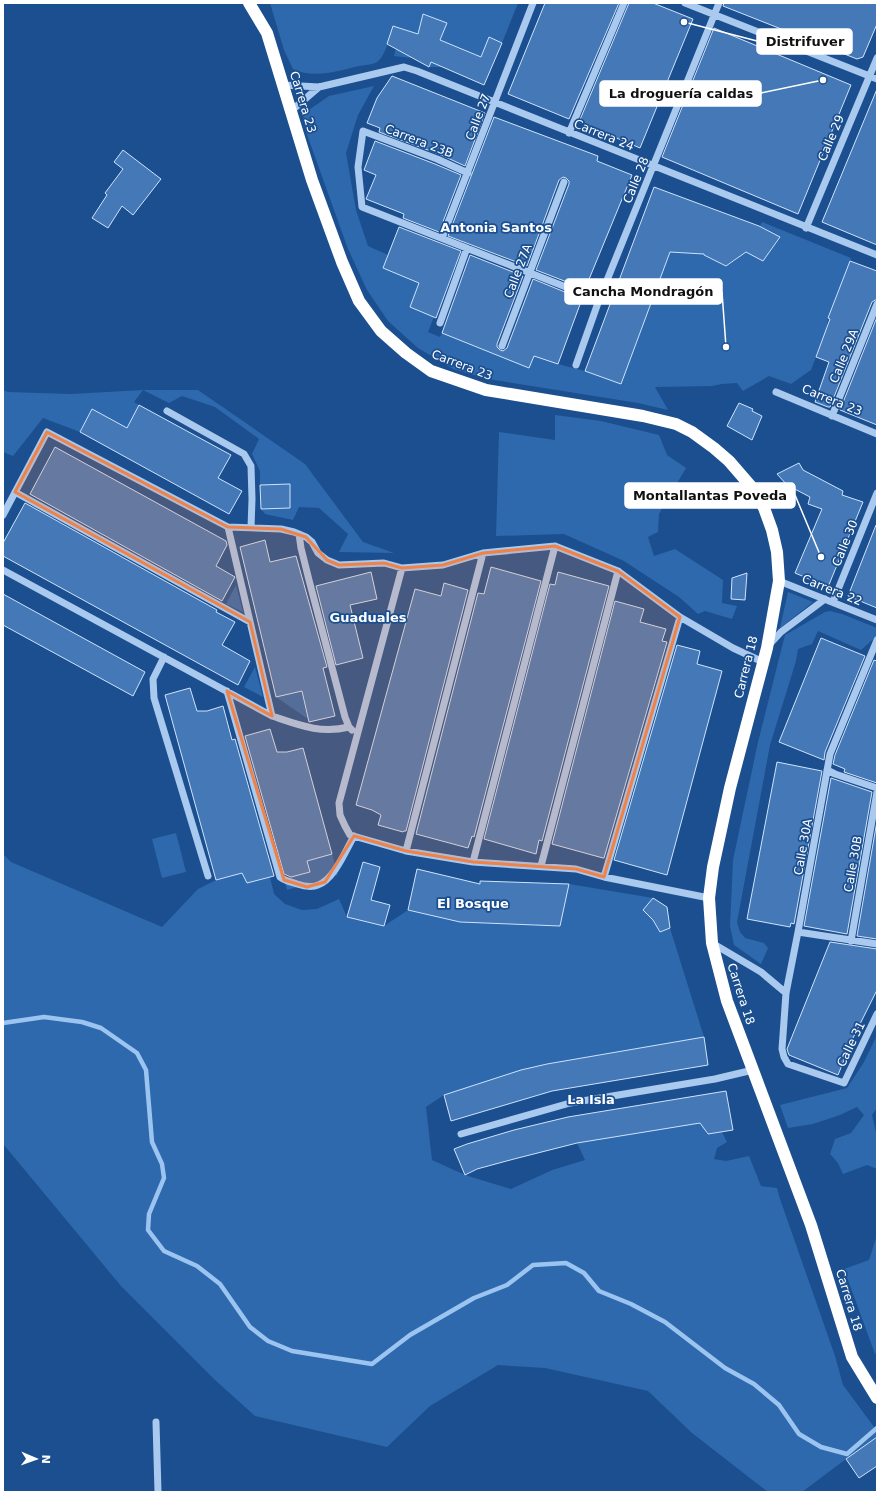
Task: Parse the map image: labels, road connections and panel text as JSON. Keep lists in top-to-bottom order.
{
  "streets": {
    "highway": ["Carrera 23", "Carrera 18"],
    "street": [
      "Calle 27",
      "Carrera 24",
      "Calle 29",
      "Carrera 23B",
      "Calle 28",
      "Calle 27A",
      "Calle 29A",
      "Calle 30",
      "Carrera 22",
      "Calle 30A",
      "Calle 30B",
      "Calle 31"
    ]
  },
  "crossings": [
    ["Carrera 23", "Carrera 24"],
    ["Carrera 23", "Calle 29A"],
    ["Carrera 23", "Carrera 22"],
    ["Carrera 23", "Carrera 18"],
    ["Calle 27", "Carrera 24"],
    ["Calle 27", "Carrera 23B"],
    ["Carrera 24", "Calle 29"],
    ["Carrera 24", "Calle 28"],
    ["Calle 30", "Carrera 22"],
    ["Carrera 22", "Carrera 18"],
    ["Calle 30A", "Calle 31"]
  ],
  "districts": [
    "Antonia Santos",
    "Guaduales",
    "El Bosque",
    "La Isla"
  ],
  "places": [
    "Distrifuver",
    "La droguería caldas",
    "Cancha Mondragón",
    "Montallantas Poveda"
  ],
  "north": "right"
}
